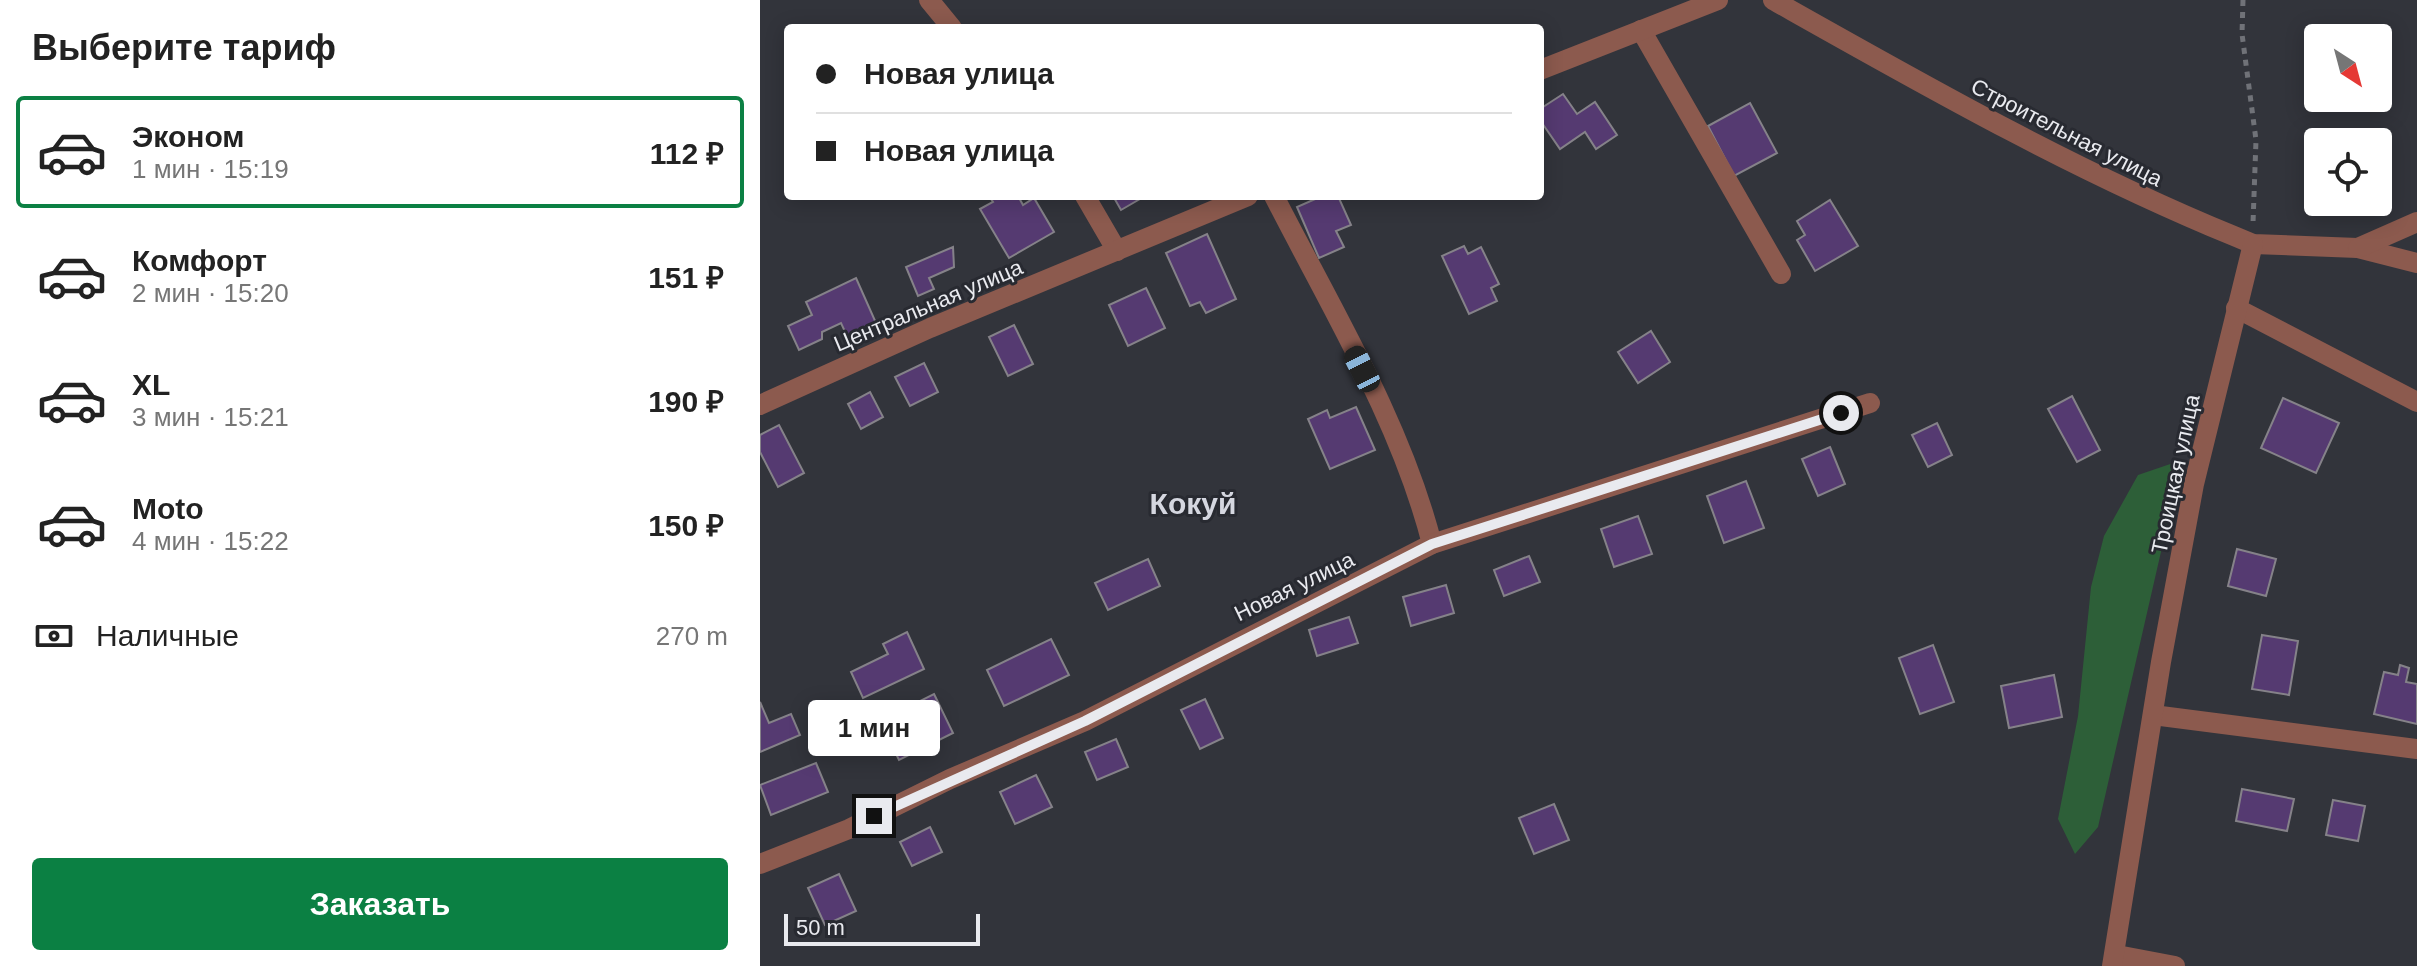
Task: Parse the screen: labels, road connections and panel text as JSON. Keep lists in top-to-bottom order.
{
  "streets": {
    "street": [
      "Строительная улица",
      "Центральная улица",
      "Троицкая улица",
      "Новая улица"
    ]
  },
  "crossings": [
    ["Строительная улица", "Троицкая улица"]
  ],
  "districts": ["Кокуй"],
  "scale_bar": "50 m",
  "north": "bottom right",
  "page": {
    "heading": "Выберите тариф",
    "banner": ["Новая улица", "Новая улица"],
    "list": [
      {
        "name": "Эконом",
        "note": "1 мин · 15:19",
        "value": "112 ₽"
      },
      {
        "name": "Комфорт",
        "note": "2 мин · 15:20",
        "value": "151 ₽"
      },
      {
        "name": "XL",
        "note": "3 мин · 15:21",
        "value": "190 ₽"
      },
      {
        "name": "Moto",
        "note": "4 мин · 15:22",
        "value": "150 ₽"
      }
    ],
    "pay": ["Наличные", "270 m"],
    "bubble": "1 мин",
    "buttons": "Заказать",
    "scale": "50 m"
  }
}
